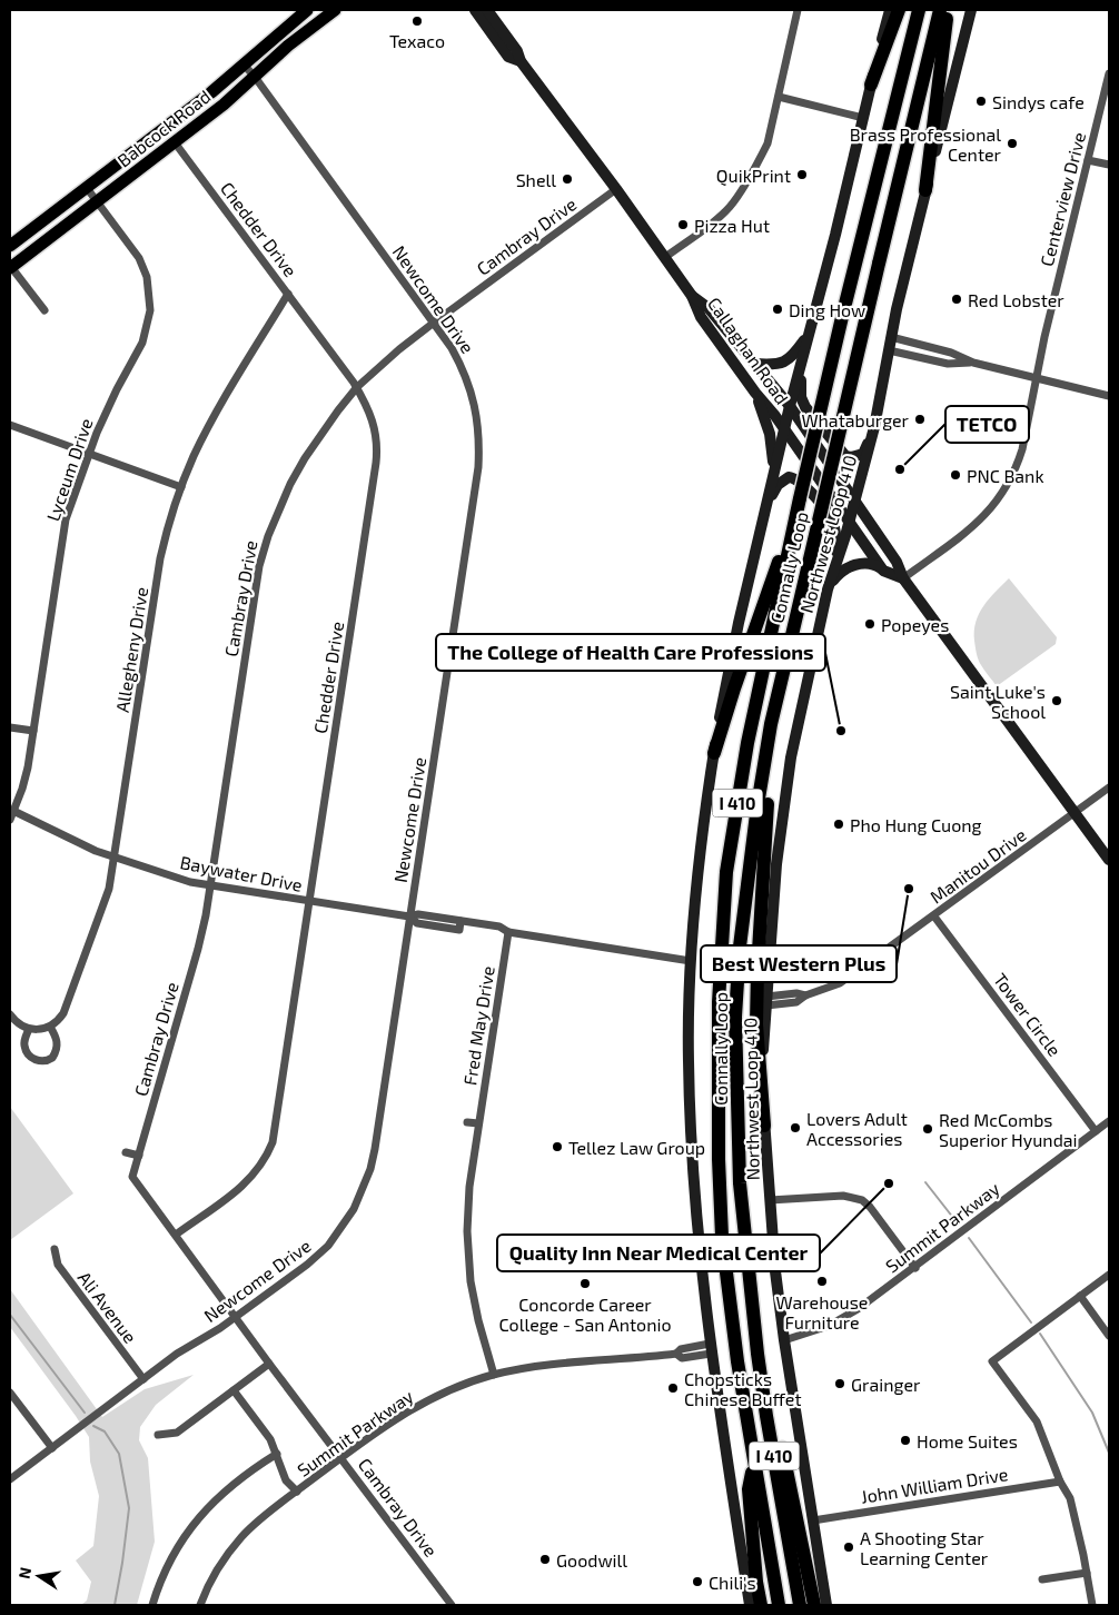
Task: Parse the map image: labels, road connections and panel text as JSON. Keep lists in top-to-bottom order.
{
  "streets": {
    "highway": ["Connally Loop", "I 410"],
    "main road": ["Babcock Road", "Callaghan Road", "Northwest Loop 410"],
    "street": [
      "Centerview Drive",
      "Chedder Drive",
      "Cambray Drive",
      "Newcome Drive",
      "Lyceum Drive",
      "Allegheny Drive",
      "Manitou Drive",
      "Baywater Drive",
      "Tower Circle",
      "Fred May Drive",
      "Summit Parkway",
      "Ali Avenue",
      "John William Drive"
    ]
  },
  "crossings": [
    ["Babcock Road", "Chedder Drive"],
    ["Babcock Road", "Newcome Drive"],
    ["Babcock Road", "Lyceum Drive"],
    ["Centerview Drive", "Callaghan Road"],
    ["Chedder Drive", "Cambray Drive"],
    ["Chedder Drive", "Allegheny Drive"],
    ["Chedder Drive", "Baywater Drive"],
    ["Cambray Drive", "Newcome Drive"],
    ["Cambray Drive", "Callaghan Road"],
    ["Cambray Drive", "Baywater Drive"],
    ["Cambray Drive", "Summit Parkway"],
    ["Newcome Drive", "Baywater Drive"],
    ["Newcome Drive", "Ali Avenue"],
    ["Callaghan Road", "Northwest Loop 410"],
    ["Callaghan Road", "Manitou Drive"],
    ["Lyceum Drive", "Baywater Drive"],
    ["Northwest Loop 410", "Manitou Drive"],
    ["Northwest Loop 410", "Summit Parkway"],
    ["Northwest Loop 410", "John William Drive"],
    ["Allegheny Drive", "Baywater Drive"],
    ["Manitou Drive", "Tower Circle"],
    ["Baywater Drive", "Fred May Drive"],
    ["Tower Circle", "Summit Parkway"],
    ["Fred May Drive", "Summit Parkway"]
  ],
  "places": [
    "Texaco",
    "Sindys cafe",
    "Brass Professional Center",
    "QuikPrint",
    "Shell",
    "Pizza Hut",
    "Red Lobster",
    "Ding How",
    "Whataburger",
    "TETCO",
    "PNC Bank",
    "Popeyes",
    "Saint Luke's School",
    "The College of Health Care Professions",
    "Pho Hung Cuong",
    "Best Western Plus",
    "Lovers Adult Accessories",
    "Red McCombs Superior Hyundai",
    "Tellez Law Group",
    "Quality Inn Near Medical Center",
    "Warehouse Furniture",
    "Concorde Career College - San Antonio",
    "Grainger",
    "Chopsticks Chinese Buffet",
    "Home Suites",
    "A Shooting Star Learning Center",
    "Goodwill",
    "Chili's"
  ],
  "north": "left"
}
